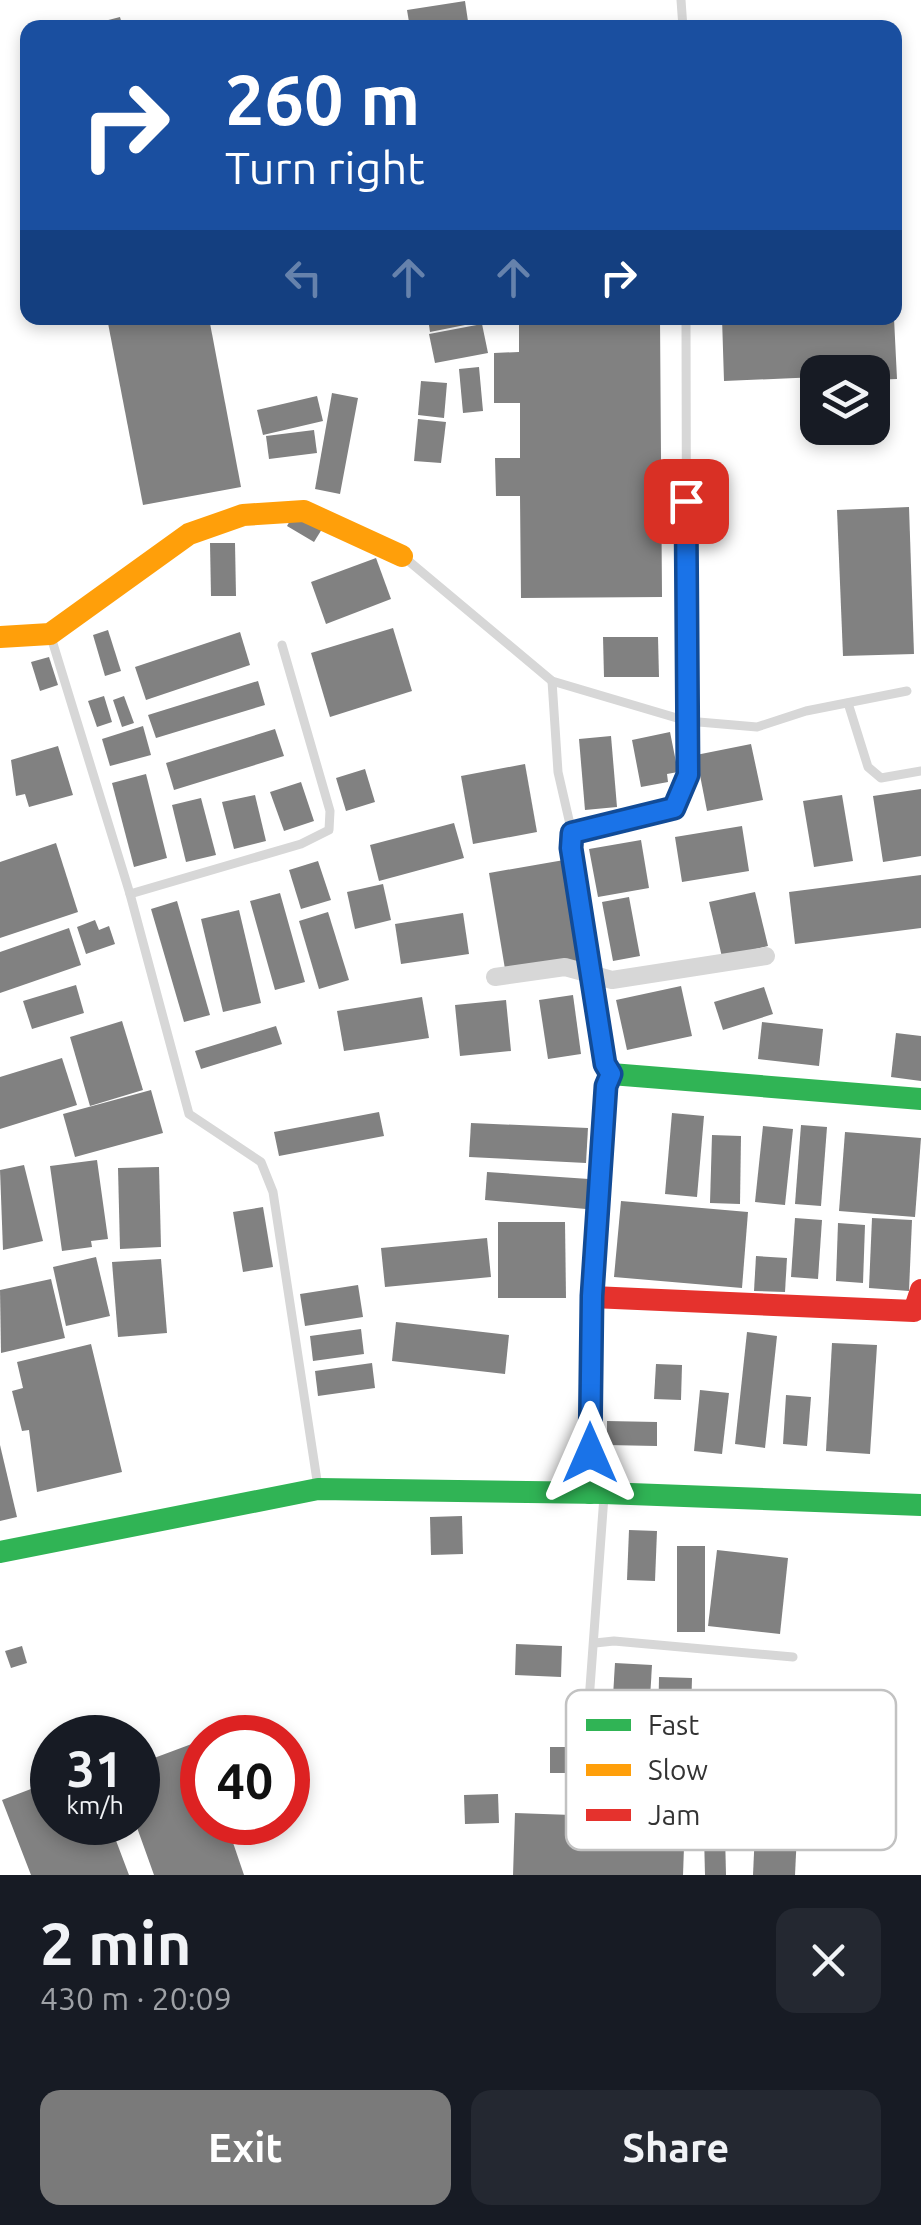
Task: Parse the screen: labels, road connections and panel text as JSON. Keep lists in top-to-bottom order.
{
  "legend": ["Fast", "Slow", "Jam"],
  "page": {
    "turn": ["260 m", "Turn right"],
    "speed": "31 km/h",
    "limit": "40",
    "heading": ["2 min", "430 m · 20:09"],
    "buttons": ["Exit", "Share"]
  }
}
